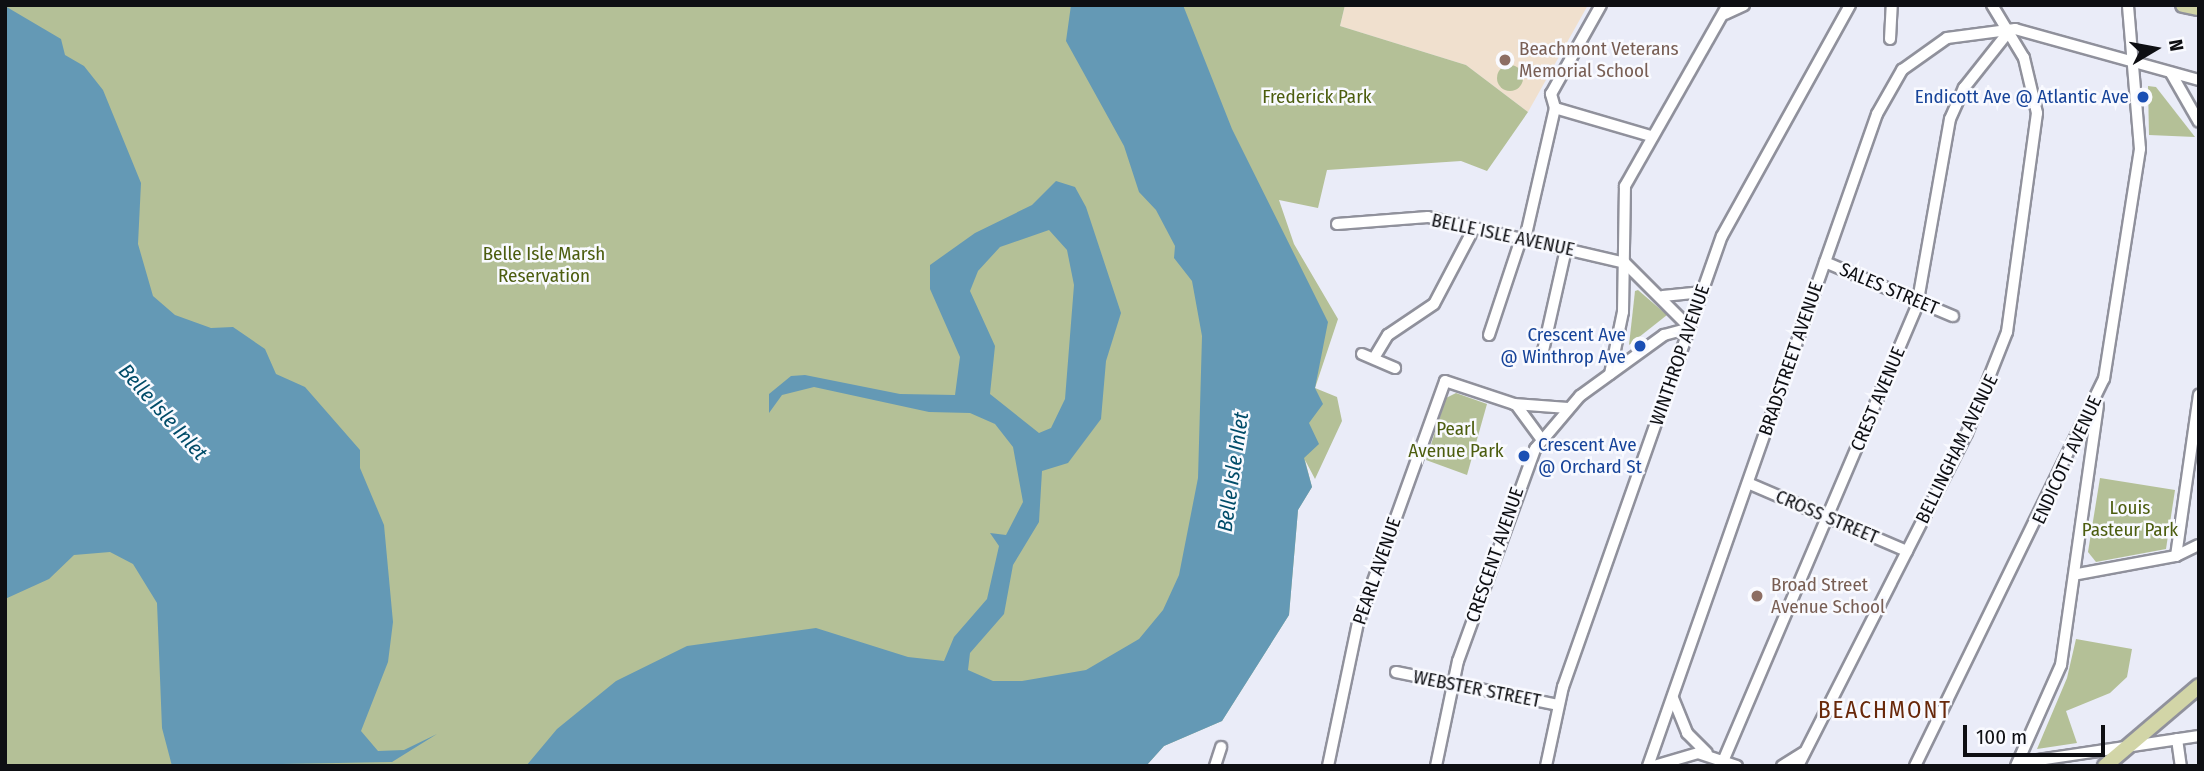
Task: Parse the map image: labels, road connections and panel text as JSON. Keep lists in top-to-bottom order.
{
  "streets": {
    "street": [
      "BELLE ISLE AVENUE",
      "SALES STREET",
      "WINTHROP AVENUE",
      "BRADSTREET AVENUE",
      "CREST AVENUE",
      "BELLINGHAM AVENUE",
      "ENDICOTT AVENUE",
      "CROSS STREET",
      "CRESCENT AVENUE",
      "PEARL AVENUE",
      "WEBSTER STREET"
    ]
  },
  "crossings": [
    ["SALES STREET", "BRADSTREET AVENUE"],
    ["SALES STREET", "CREST AVENUE"],
    ["WINTHROP AVENUE", "CRESCENT AVENUE"],
    ["WINTHROP AVENUE", "WEBSTER STREET"],
    ["BRADSTREET AVENUE", "CREST AVENUE"],
    ["BRADSTREET AVENUE", "BELLINGHAM AVENUE"],
    ["BRADSTREET AVENUE", "CROSS STREET"],
    ["CREST AVENUE", "BELLINGHAM AVENUE"],
    ["CREST AVENUE", "CROSS STREET"],
    ["BELLINGHAM AVENUE", "CROSS STREET"],
    ["CRESCENT AVENUE", "WEBSTER STREET"]
  ],
  "districts": ["BEACHMONT"],
  "water": ["Belle Isle Inlet"],
  "parks": [
    "Frederick Park",
    "Belle Isle Marsh Reservation",
    "Pearl Avenue Park",
    "Louis Pasteur Park"
  ],
  "places": [
    "Beachmont Veterans Memorial School",
    "Endicott Ave @ Atlantic Ave",
    "Crescent Ave @ Winthrop Ave",
    "Crescent Ave @ Orchard St",
    "Broad Street Avenue School"
  ],
  "scale_bar": "100 m",
  "north": "right"
}
